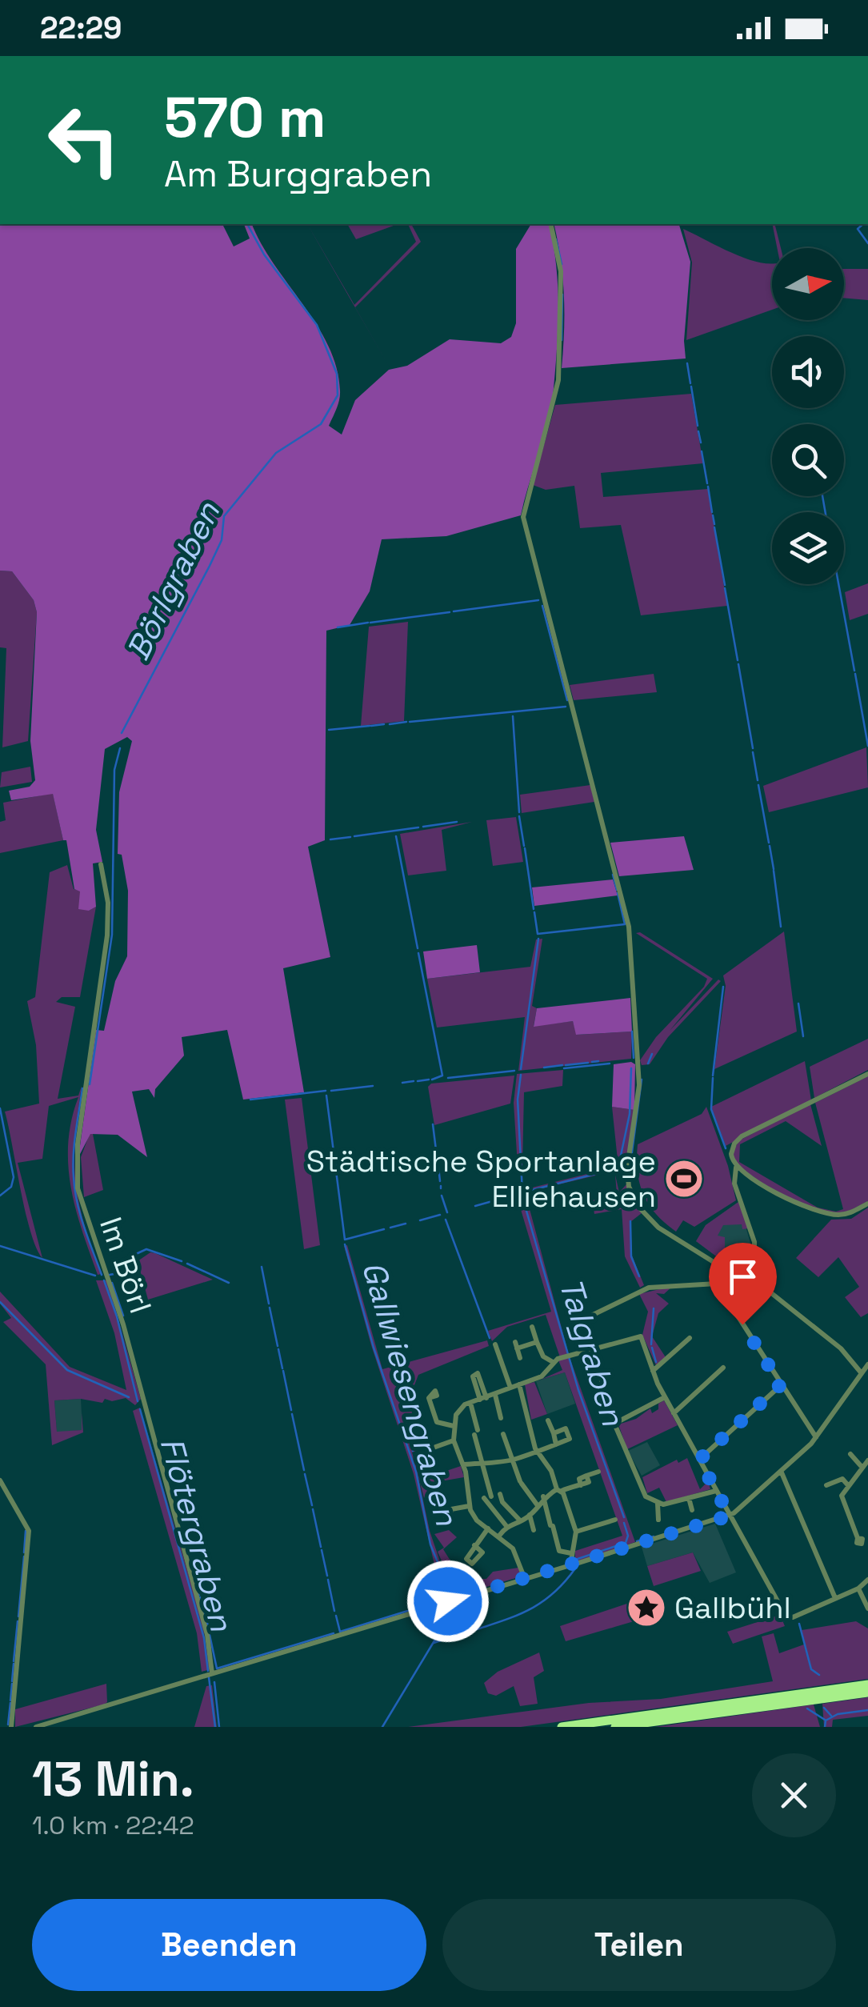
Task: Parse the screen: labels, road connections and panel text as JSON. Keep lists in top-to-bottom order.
{
  "streets": {
    "street": ["Im Börl"]
  },
  "water": [
    "Börlgraben",
    "Talgraben",
    "Gallwiesengraben",
    "Flötergraben"
  ],
  "places": {
    "sports": ["Städtische Sportanlage Elliehausen"],
    "place": ["Gallbühl"]
  },
  "north": "right",
  "page": {
    "status": "22:29",
    "turn": ["570 m", "Am Burggraben"],
    "heading": ["13 Min.", "1.0 km · 22:42"],
    "buttons": ["Beenden", "Teilen"]
  }
}
